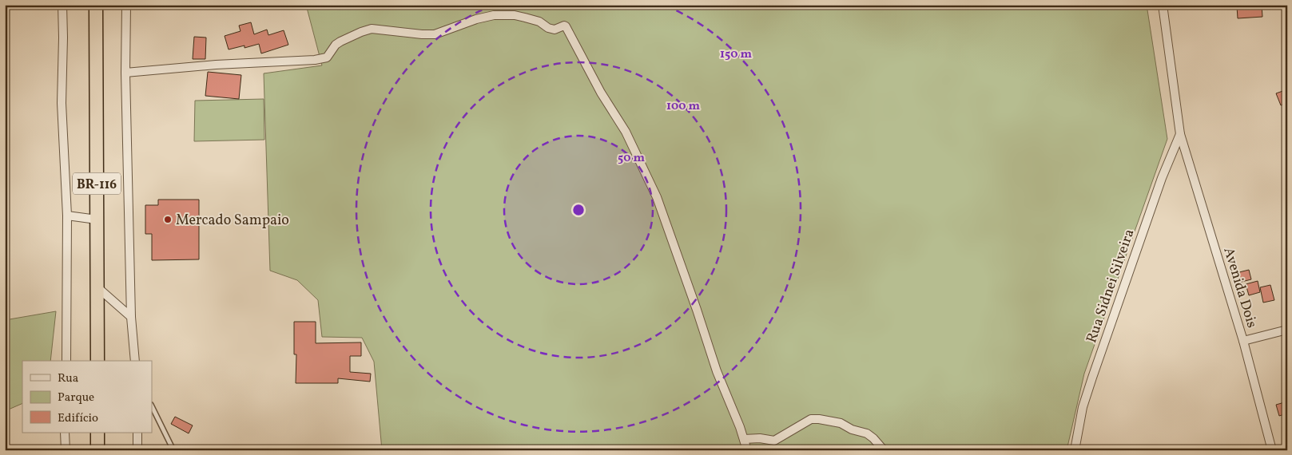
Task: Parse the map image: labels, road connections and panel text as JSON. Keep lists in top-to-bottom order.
{
  "streets": {
    "highway": ["BR-116"],
    "street": ["Rua Sidnei Silveira", "Avenida Dois"]
  },
  "crossings": [
    ["Rua Sidnei Silveira", "Avenida Dois"]
  ],
  "places": ["Mercado Sampaio"],
  "legend": ["Rua", "Parque", "Edifício"],
  "rings": ["150 m", "100 m", "50 m"]
}
